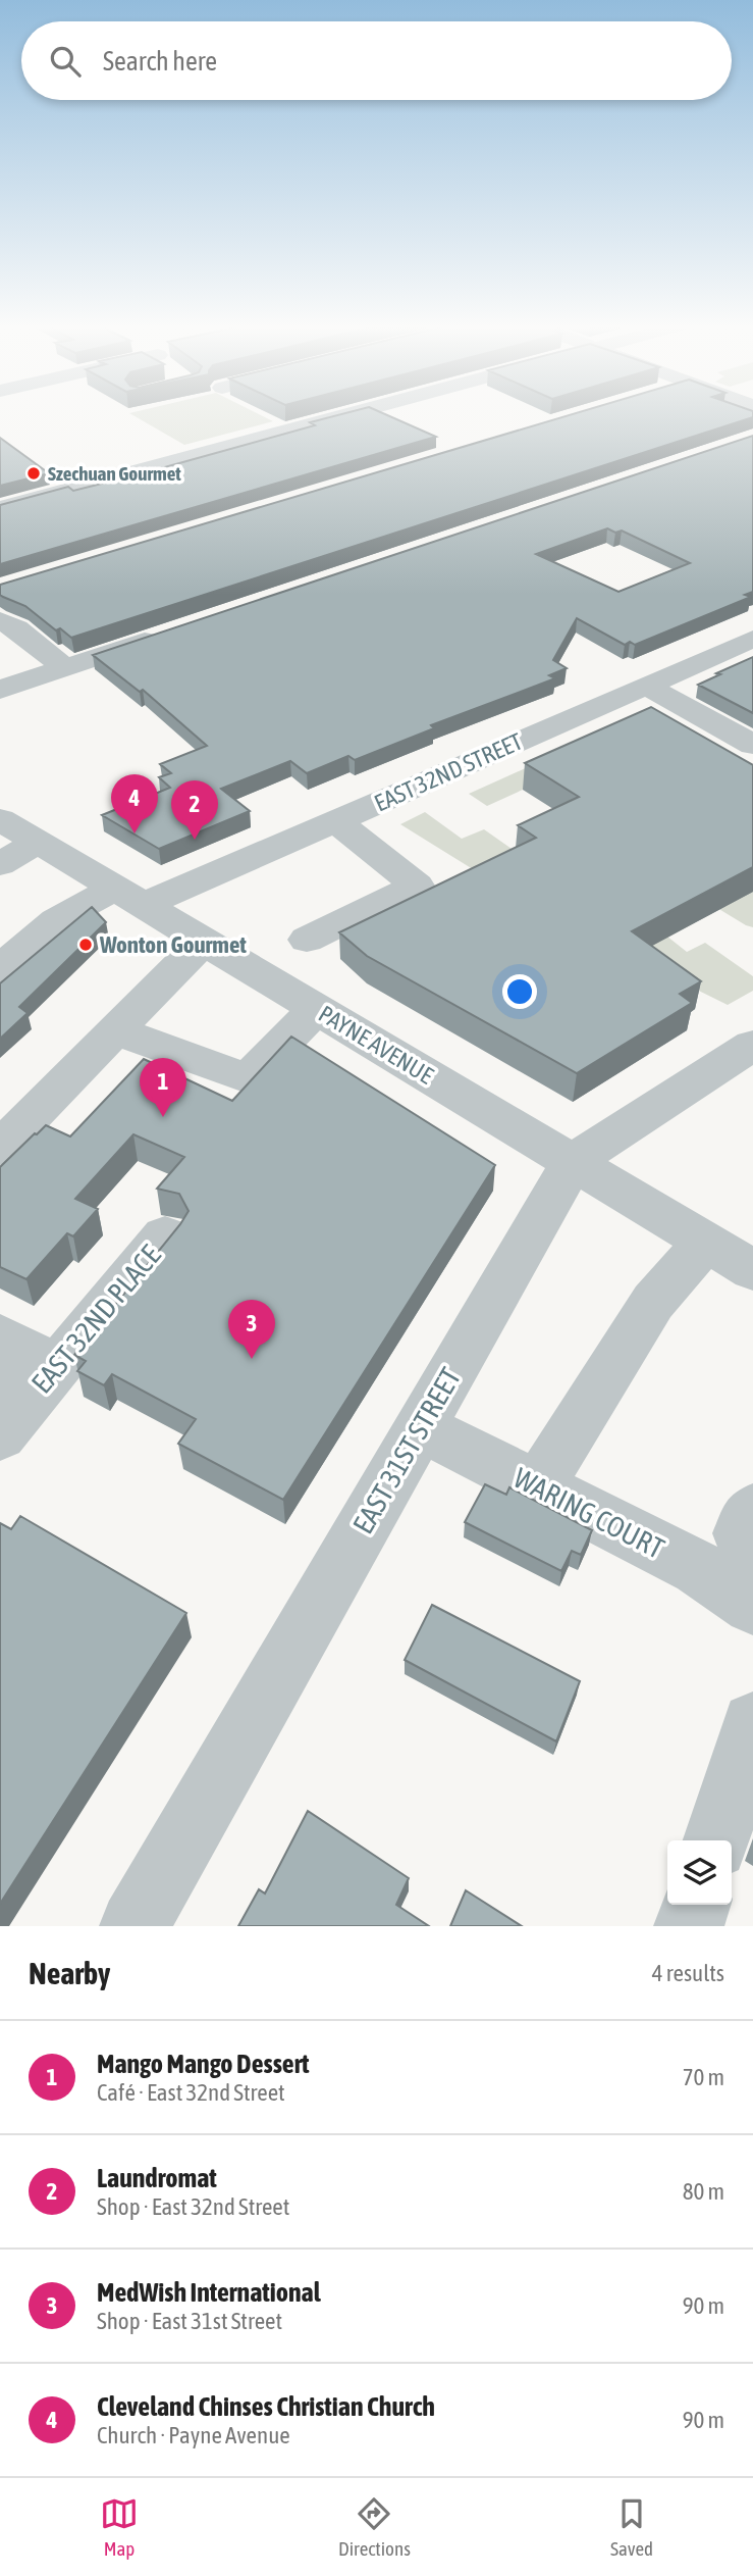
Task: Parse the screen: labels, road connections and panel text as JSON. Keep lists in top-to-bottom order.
{
  "streets": {
    "street": [
      "EAST 32ND STREET",
      "PAYNE AVENUE",
      "EAST 32ND PLACE",
      "EAST 31ST STREET",
      "WARING COURT"
    ]
  },
  "crossings": [
    ["EAST 32ND STREET", "PAYNE AVENUE"],
    ["PAYNE AVENUE", "EAST 31ST STREET"],
    ["EAST 31ST STREET", "WARING COURT"]
  ],
  "places": ["Szechuan Gourmet", "Wonton Gourmet"],
  "page": {
    "search": "Search here",
    "pins": [
      "4",
      "2",
      "1",
      "3"
    ],
    "heading": ["Nearby", "4 results"],
    "list": [
      {
        "mark": "1",
        "name": "Mango Mango Dessert",
        "note": "Café · East 32nd Street",
        "value": "70 m"
      },
      {
        "mark": "2",
        "name": "Laundromat",
        "note": "Shop · East 32nd Street",
        "value": "80 m"
      },
      {
        "mark": "3",
        "name": "MedWish International",
        "note": "Shop · East 31st Street",
        "value": "90 m"
      },
      {
        "mark": "4",
        "name": "Cleveland Chinses Christian Church",
        "note": "Church · Payne Avenue",
        "value": "90 m"
      }
    ],
    "nav": ["Map", "Directions", "Saved"]
  }
}
